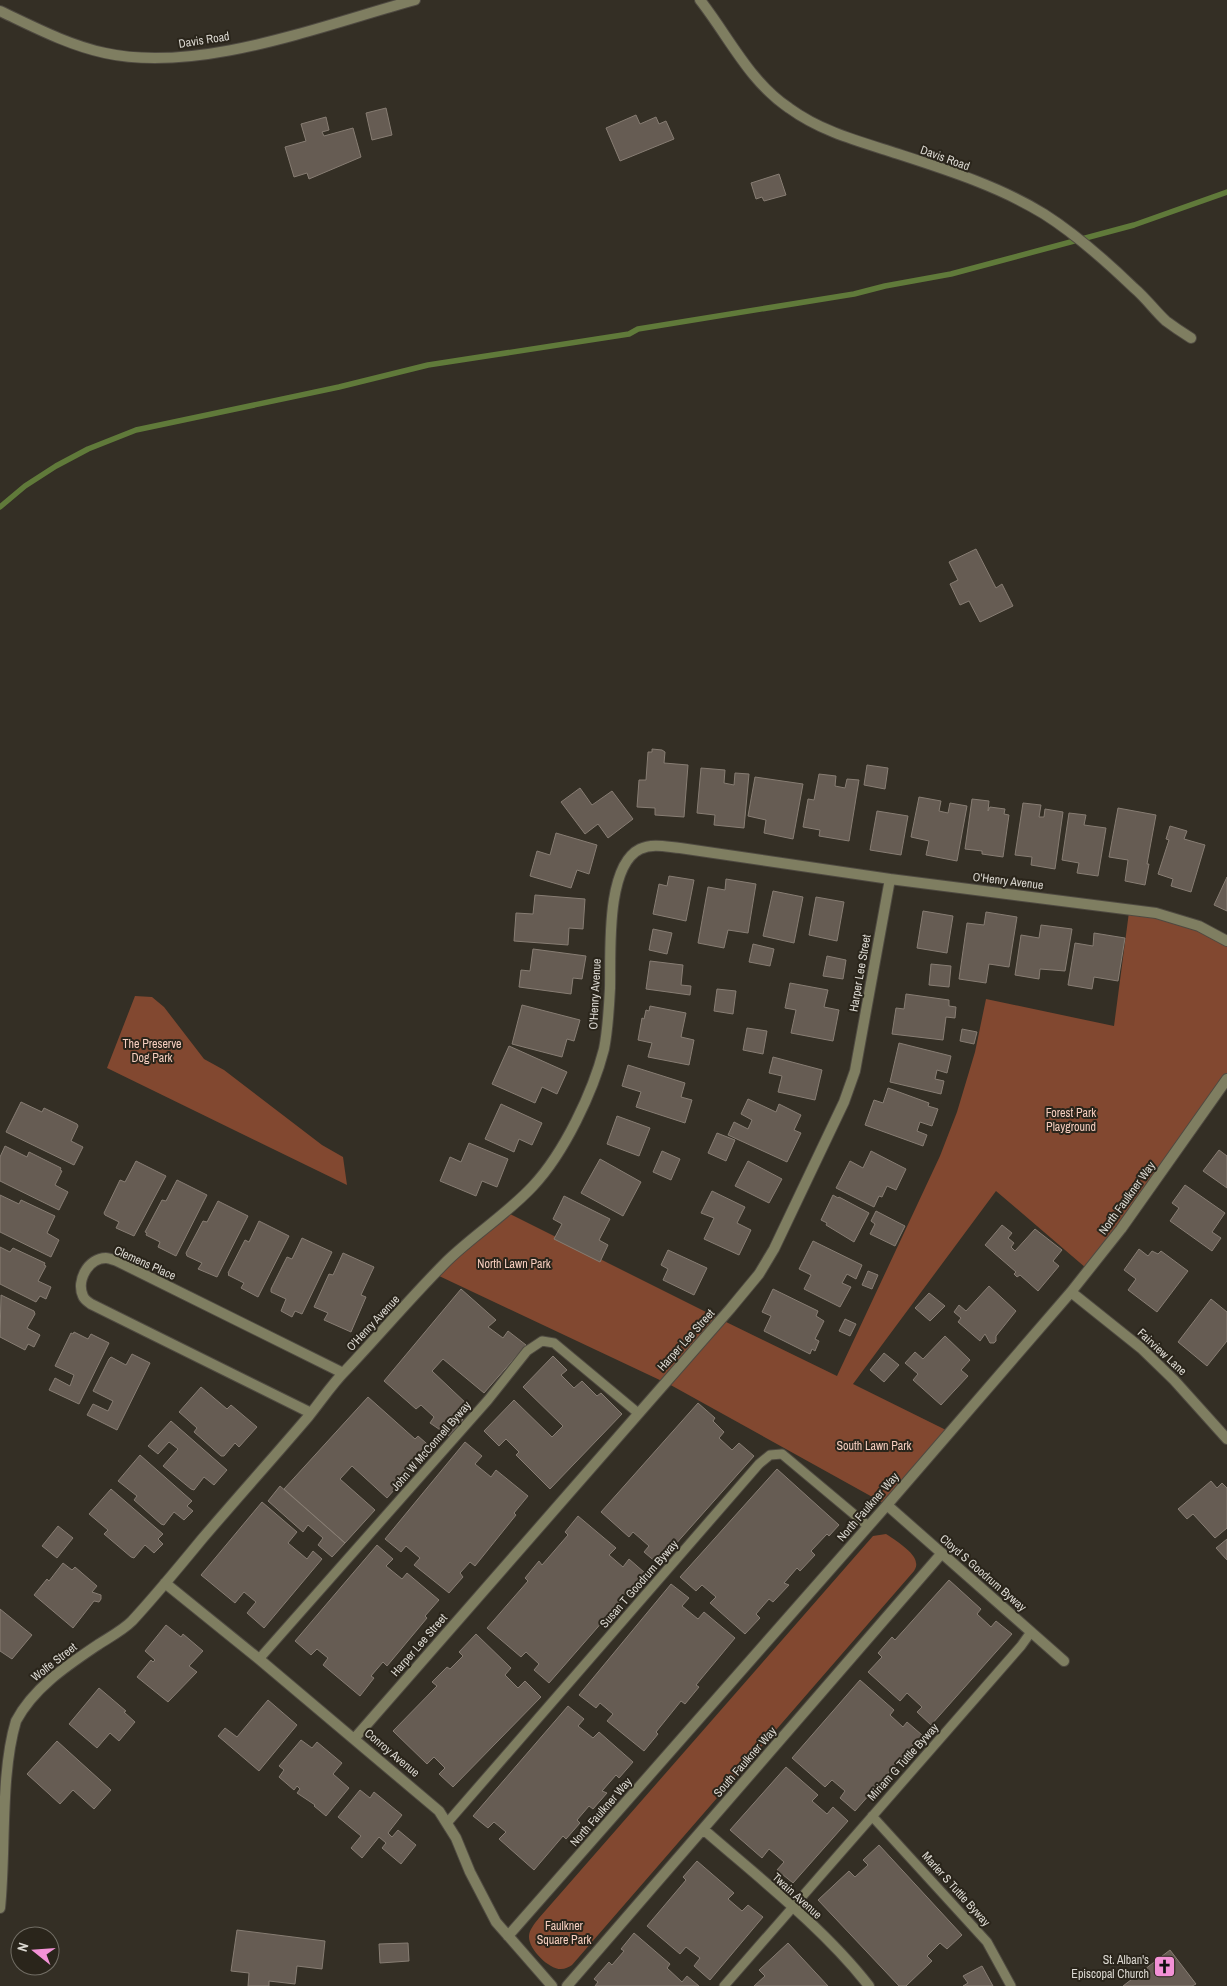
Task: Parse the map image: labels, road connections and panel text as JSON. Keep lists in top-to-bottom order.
{
  "streets": {
    "street": [
      "Davis Road",
      "O'Henry Avenue",
      "Harper Lee Street",
      "North Faulkner Way",
      "Clemens Place",
      "Fairview Lane",
      "Cloyd S Goodrum Byway",
      "Wolfe Street",
      "Conroy Avenue",
      "South Faulkner Way",
      "Twain Avenue"
    ],
    "lane": [
      "John W McConnell Byway",
      "Susan T Goodrum Byway",
      "Miriam G Tuttle Byway",
      "Marler S Tuttle Byway"
    ]
  },
  "crossings": [
    ["O'Henry Avenue", "Harper Lee Street"],
    ["O'Henry Avenue", "Clemens Place"],
    ["O'Henry Avenue", "Wolfe Street"],
    ["O'Henry Avenue", "Conroy Avenue"],
    ["Harper Lee Street", "John W McConnell Byway"],
    ["Harper Lee Street", "Conroy Avenue"],
    ["North Faulkner Way", "Fairview Lane"],
    ["North Faulkner Way", "Cloyd S Goodrum Byway"],
    ["North Faulkner Way", "Susan T Goodrum Byway"],
    ["North Faulkner Way", "Conroy Avenue"],
    ["John W McConnell Byway", "Conroy Avenue"],
    ["Cloyd S Goodrum Byway", "South Faulkner Way"],
    ["Cloyd S Goodrum Byway", "Miriam G Tuttle Byway"],
    ["Susan T Goodrum Byway", "Conroy Avenue"],
    ["Wolfe Street", "Conroy Avenue"],
    ["South Faulkner Way", "Twain Avenue"],
    ["Miriam G Tuttle Byway", "Marler S Tuttle Byway"],
    ["Miriam G Tuttle Byway", "Twain Avenue"]
  ],
  "parks": [
    "The Preserve Dog Park",
    "Forest Park Playground",
    "North Lawn Park",
    "South Lawn Park",
    "Faulkner Square Park"
  ],
  "places": {
    "church": ["St. Alban's Episcopal Church"]
  },
  "north": "left"
}
